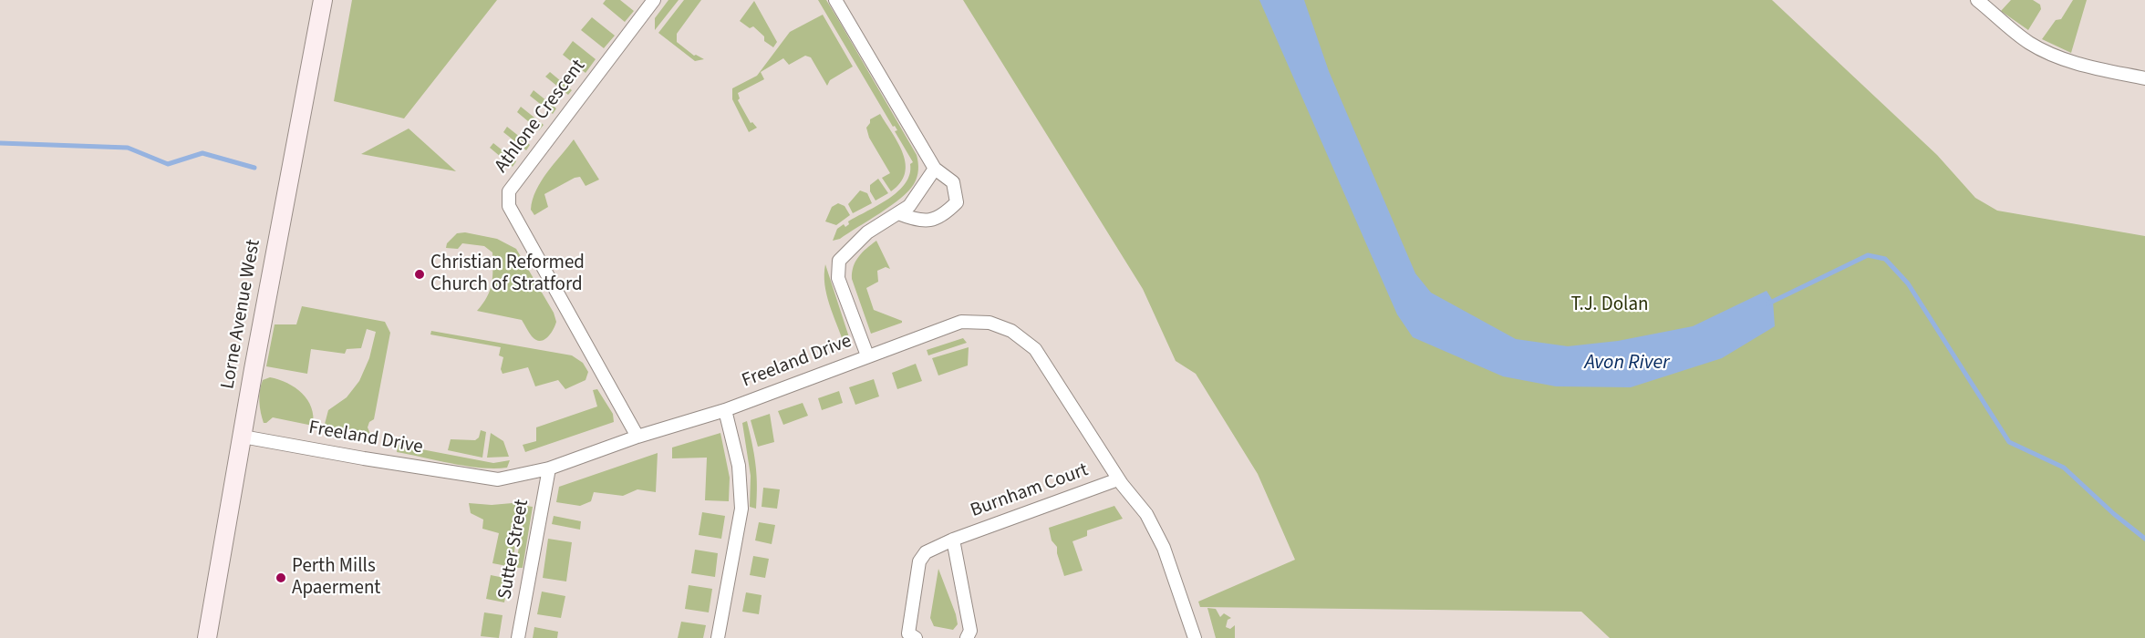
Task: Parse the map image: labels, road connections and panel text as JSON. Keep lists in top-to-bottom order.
{
  "streets": {
    "main road": ["Lorne Avenue West"],
    "street": [
      "Athlone Crescent",
      "Freeland Drive",
      "Burnham Court",
      "Sutter Street"
    ]
  },
  "crossings": [
    ["Athlone Crescent", "Freeland Drive"],
    ["Lorne Avenue West", "Freeland Drive"],
    ["Freeland Drive", "Burnham Court"],
    ["Freeland Drive", "Sutter Street"]
  ],
  "water": ["Avon River"],
  "parks": ["T.J. Dolan"],
  "places": ["Christian Reformed Church of Stratford", "Perth Mills Apaerment"]
}
